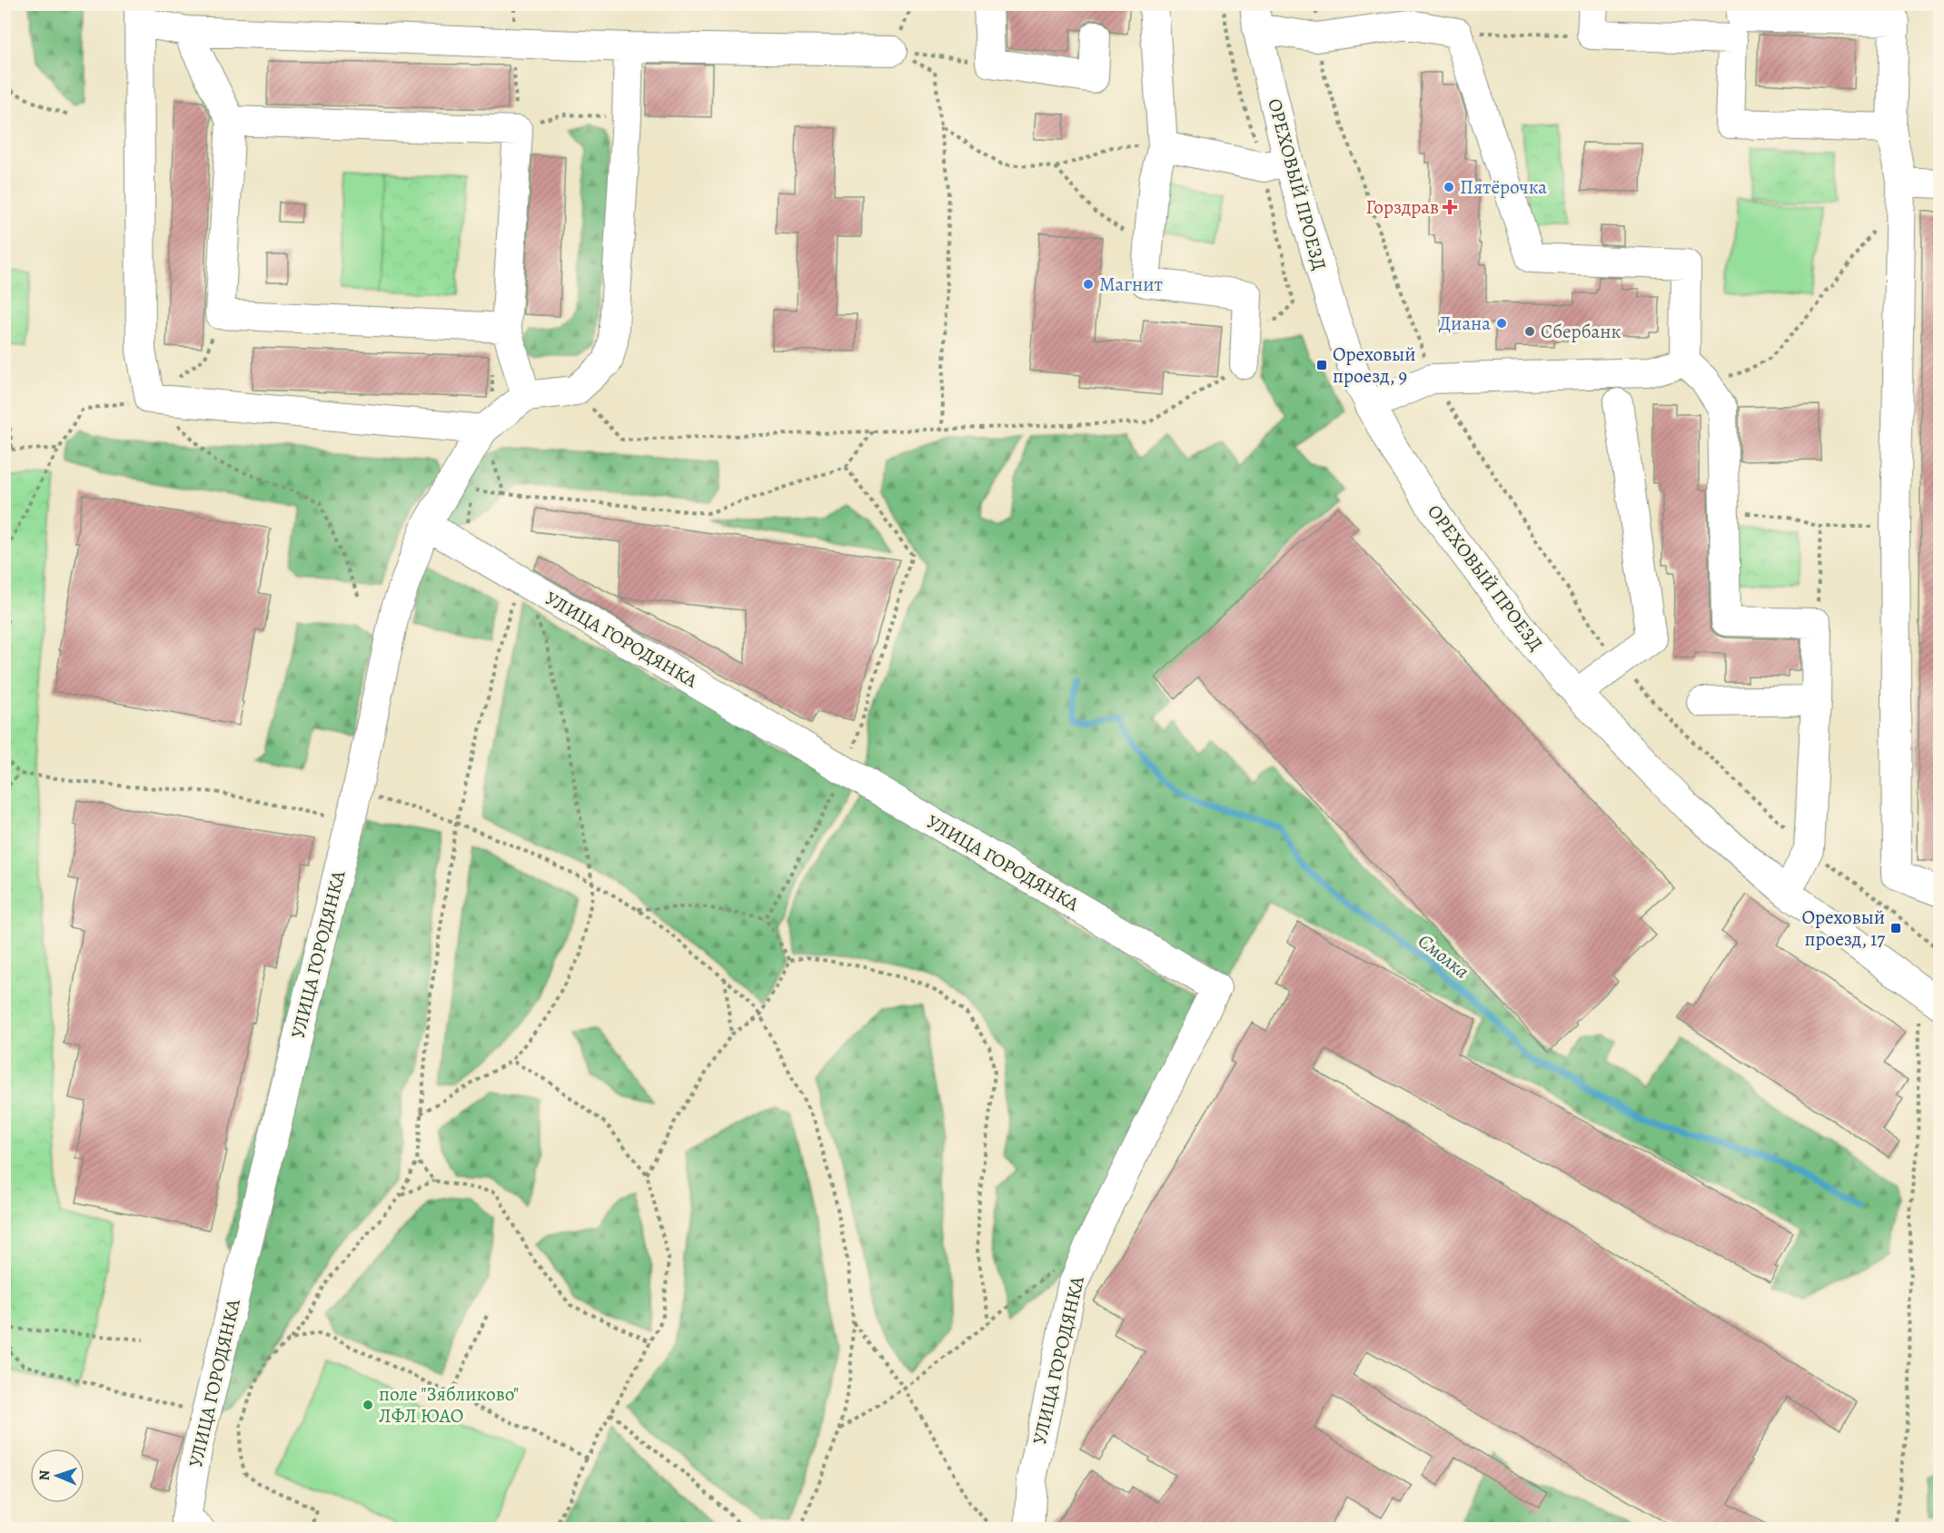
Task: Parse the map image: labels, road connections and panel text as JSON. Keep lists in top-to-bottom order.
{
  "streets": {
    "street": ["ОРЕХОВЫЙ ПРОЕЗД", "УЛИЦА ГОРОДЯНКА"]
  },
  "water": ["Смолка"],
  "places": {
    "other": [
      "Пятёрочка",
      "Магнит",
      "Диана",
      "Сбербанк",
      "поле \"Зябликово\" ЛФЛ ЮАО"
    ],
    "health": ["Горздрав"],
    "transit": ["Ореховый проезд, 9", "Ореховый проезд, 17"]
  },
  "north": "left"
}
